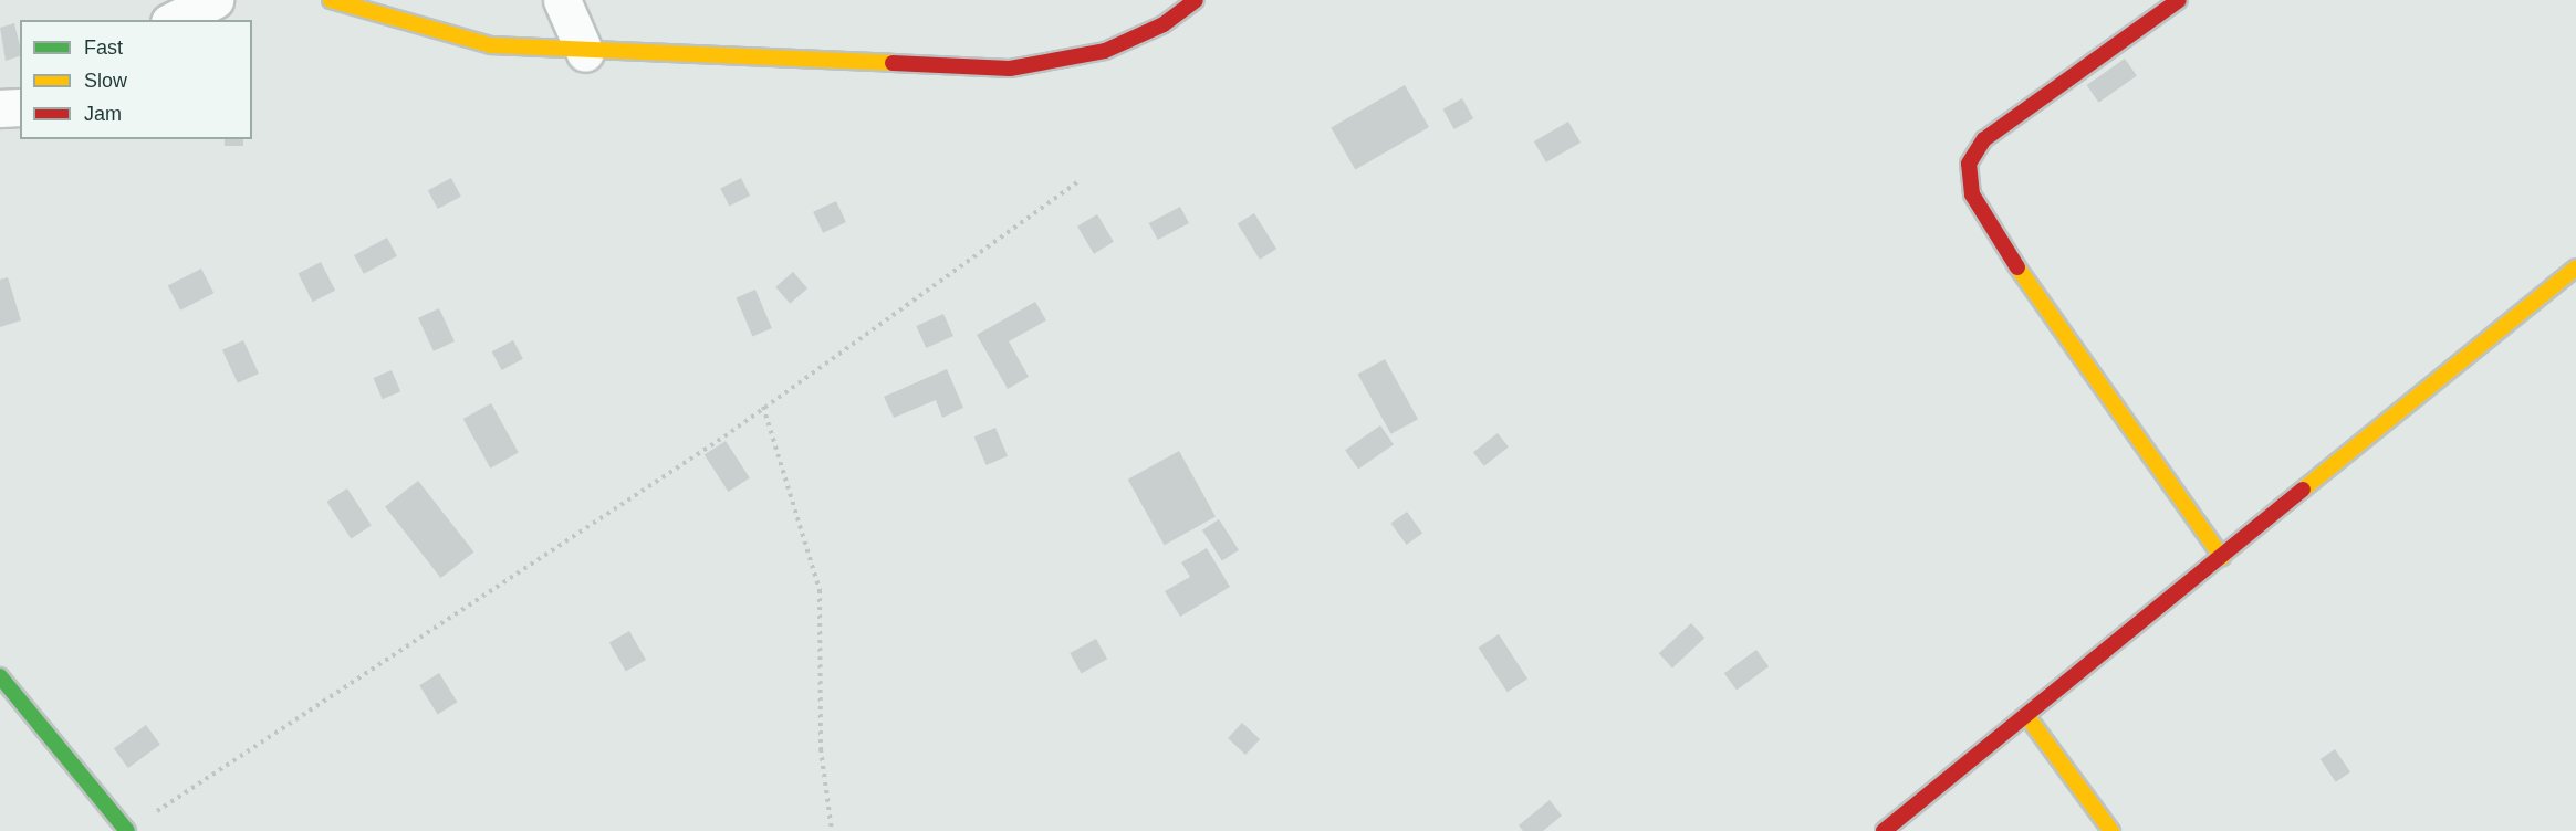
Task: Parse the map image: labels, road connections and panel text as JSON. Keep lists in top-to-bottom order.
{
  "legend": ["Fast", "Slow", "Jam"]
}
